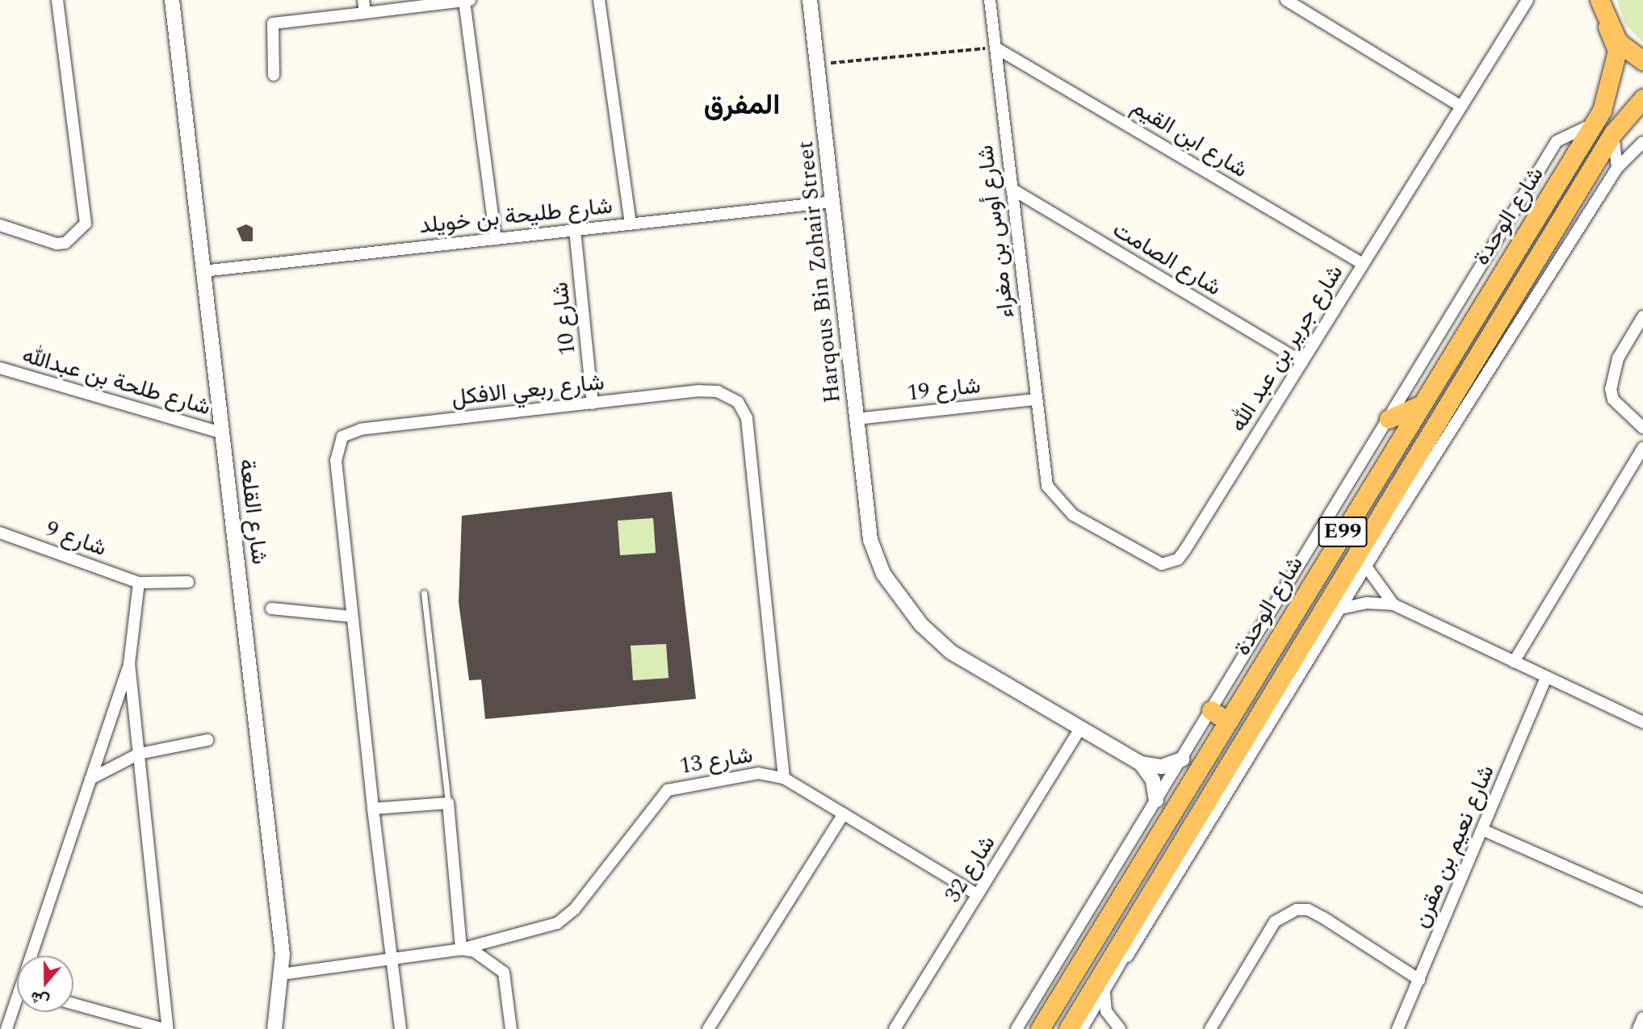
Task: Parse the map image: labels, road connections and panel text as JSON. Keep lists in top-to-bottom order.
{
  "streets": {
    "main road": ["شارع الوحدة", "E99"],
    "street": [
      "شارع ابن القيم",
      "شارع طليحة بن خويلد",
      "شارع أوس بن مغراء",
      "شارع الصامت",
      "Harqous Bin Zohair Street",
      "شارع 10",
      "شارع جرير بن عبد الله",
      "شارع طلحة بن عبدالله",
      "شارع 19",
      "شارع ربعي الافكل",
      "شارع القلعة",
      "شارع 9",
      "شارع 13",
      "شارع نعيم بن مقرن",
      "شارع 32"
    ]
  },
  "crossings": [
    ["شارع ابن القيم", "شارع أوس بن مغراء"],
    ["شارع ابن القيم", "شارع جرير بن عبد الله"],
    ["شارع طليحة بن خويلد", "Harqous Bin Zohair Street"],
    ["شارع طليحة بن خويلد", "شارع 10"],
    ["شارع طليحة بن خويلد", "شارع القلعة"],
    ["شارع أوس بن مغراء", "شارع الصامت"],
    ["شارع أوس بن مغراء", "شارع جرير بن عبد الله"],
    ["شارع أوس بن مغراء", "شارع 19"],
    ["شارع الصامت", "شارع جرير بن عبد الله"],
    ["Harqous Bin Zohair Street", "شارع 19"],
    ["Harqous Bin Zohair Street", "شارع 32"],
    ["شارع 10", "شارع ربعي الافكل"],
    ["شارع طلحة بن عبدالله", "شارع القلعة"],
    ["شارع ربعي الافكل", "شارع 13"],
    ["شارع القلعة", "شارع 13"],
    ["شارع 13", "شارع 32"]
  ],
  "districts": ["المفرق"],
  "north": "bottom"
}
